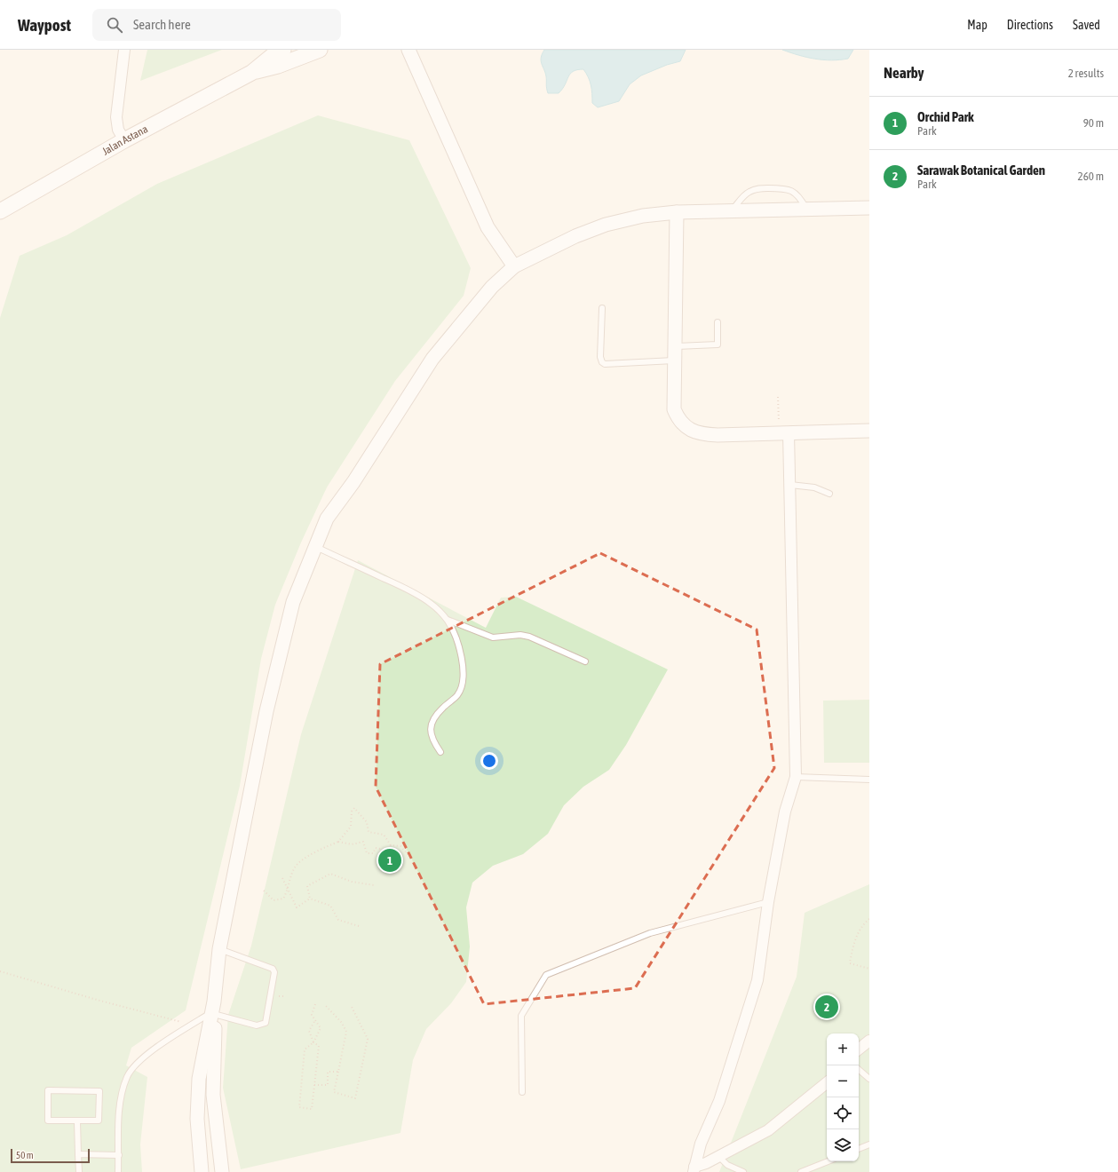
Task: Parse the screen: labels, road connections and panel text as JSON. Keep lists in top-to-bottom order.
{
  "streets": {
    "main road": ["Jalan Astana"]
  },
  "scale_bar": "50 m",
  "page": {
    "header": "Waypost",
    "search": "Search here",
    "nav": ["Map", "Directions", "Saved"],
    "heading": ["Nearby", "2 results"],
    "list": [
      {
        "mark": "1",
        "name": "Orchid Park",
        "note": "Park",
        "value": "90 m"
      },
      {
        "mark": "2",
        "name": "Sarawak Botanical Garden",
        "note": "Park",
        "value": "260 m"
      }
    ],
    "pins": ["1", "2"],
    "map_buttons": ["+", "−"],
    "scale": "50 m"
  }
}
